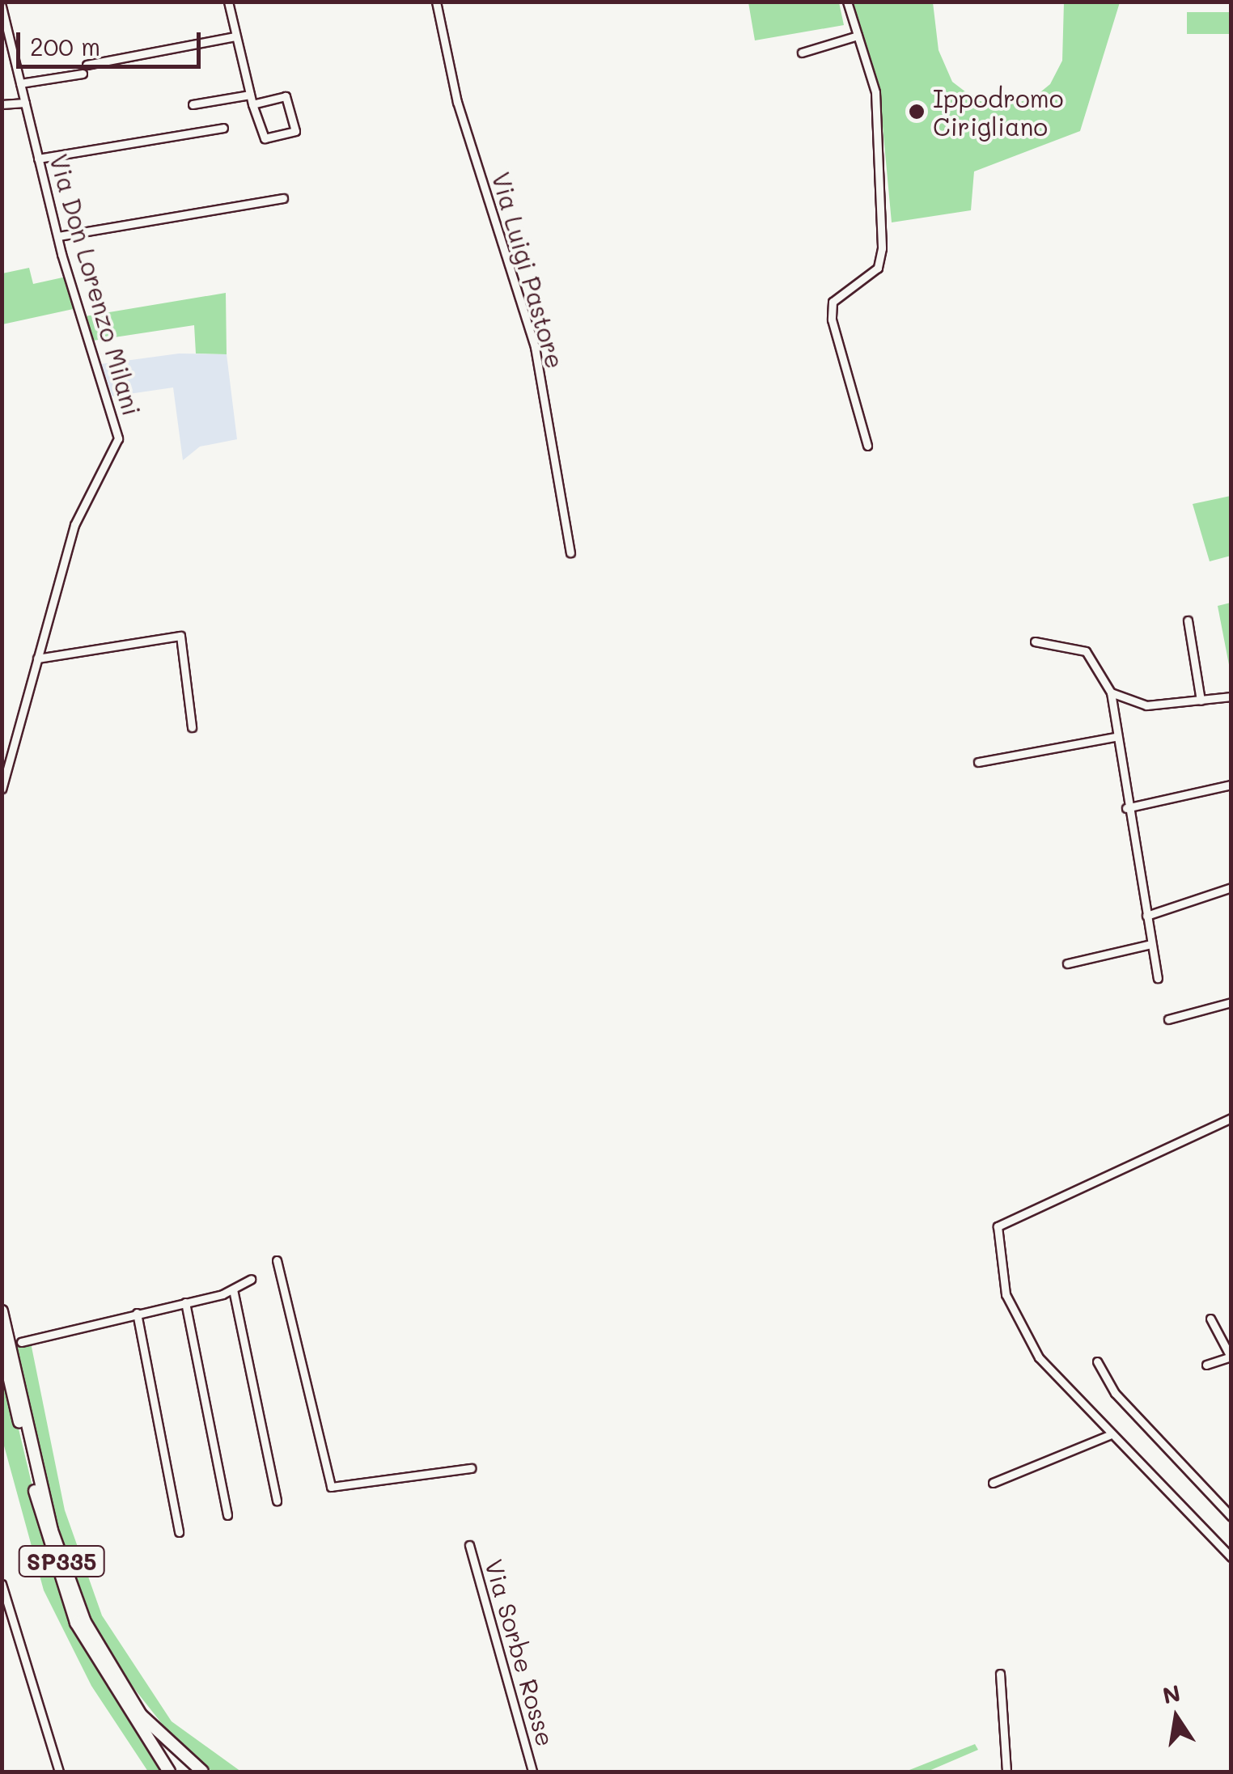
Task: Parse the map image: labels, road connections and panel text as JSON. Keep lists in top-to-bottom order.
{
  "streets": {
    "highway": ["SP335"],
    "street": ["Via Luigi Pastore", "Via Don Lorenzo Milani", "Via Sorbe Rosse"]
  },
  "places": ["Ippodromo Cirigliano"],
  "scale_bar": "200 m",
  "north": "top"
}
